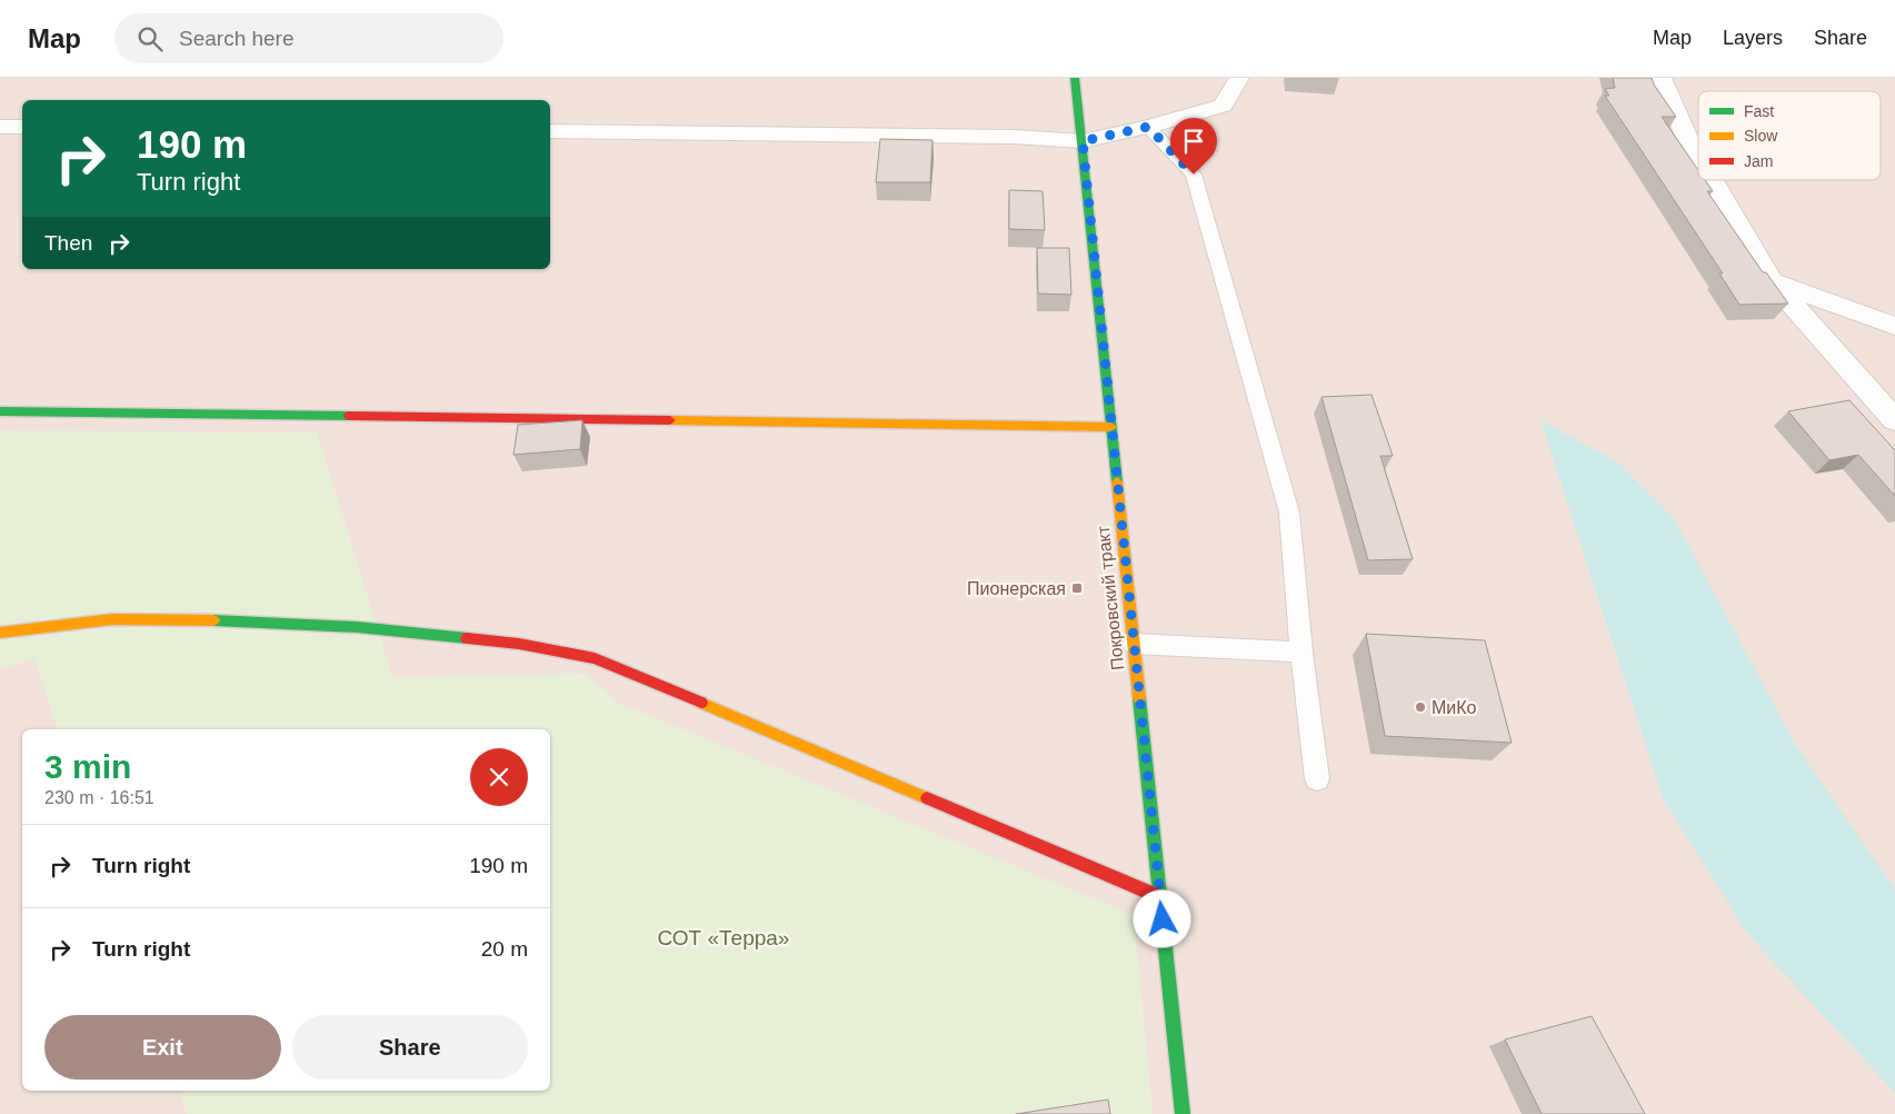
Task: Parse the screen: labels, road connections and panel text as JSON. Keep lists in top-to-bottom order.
{
  "streets": {
    "street": ["Покровский тракт"]
  },
  "parks": ["СОТ «Терра»"],
  "places": {
    "transit": ["Пионерская"],
    "other": ["МиКо"]
  },
  "legend": ["Fast", "Slow", "Jam"],
  "page": {
    "header": "Map",
    "search": "Search here",
    "nav": ["Map", "Layers", "Share"],
    "turn": ["190 m", "Turn right"],
    "then": "Then",
    "heading": ["3 min", "230 m · 16:51"],
    "list": [
      {
        "name": "Turn right",
        "value": "190 m"
      },
      {
        "name": "Turn right",
        "value": "20 m"
      }
    ],
    "buttons": ["Exit", "Share"]
  }
}
